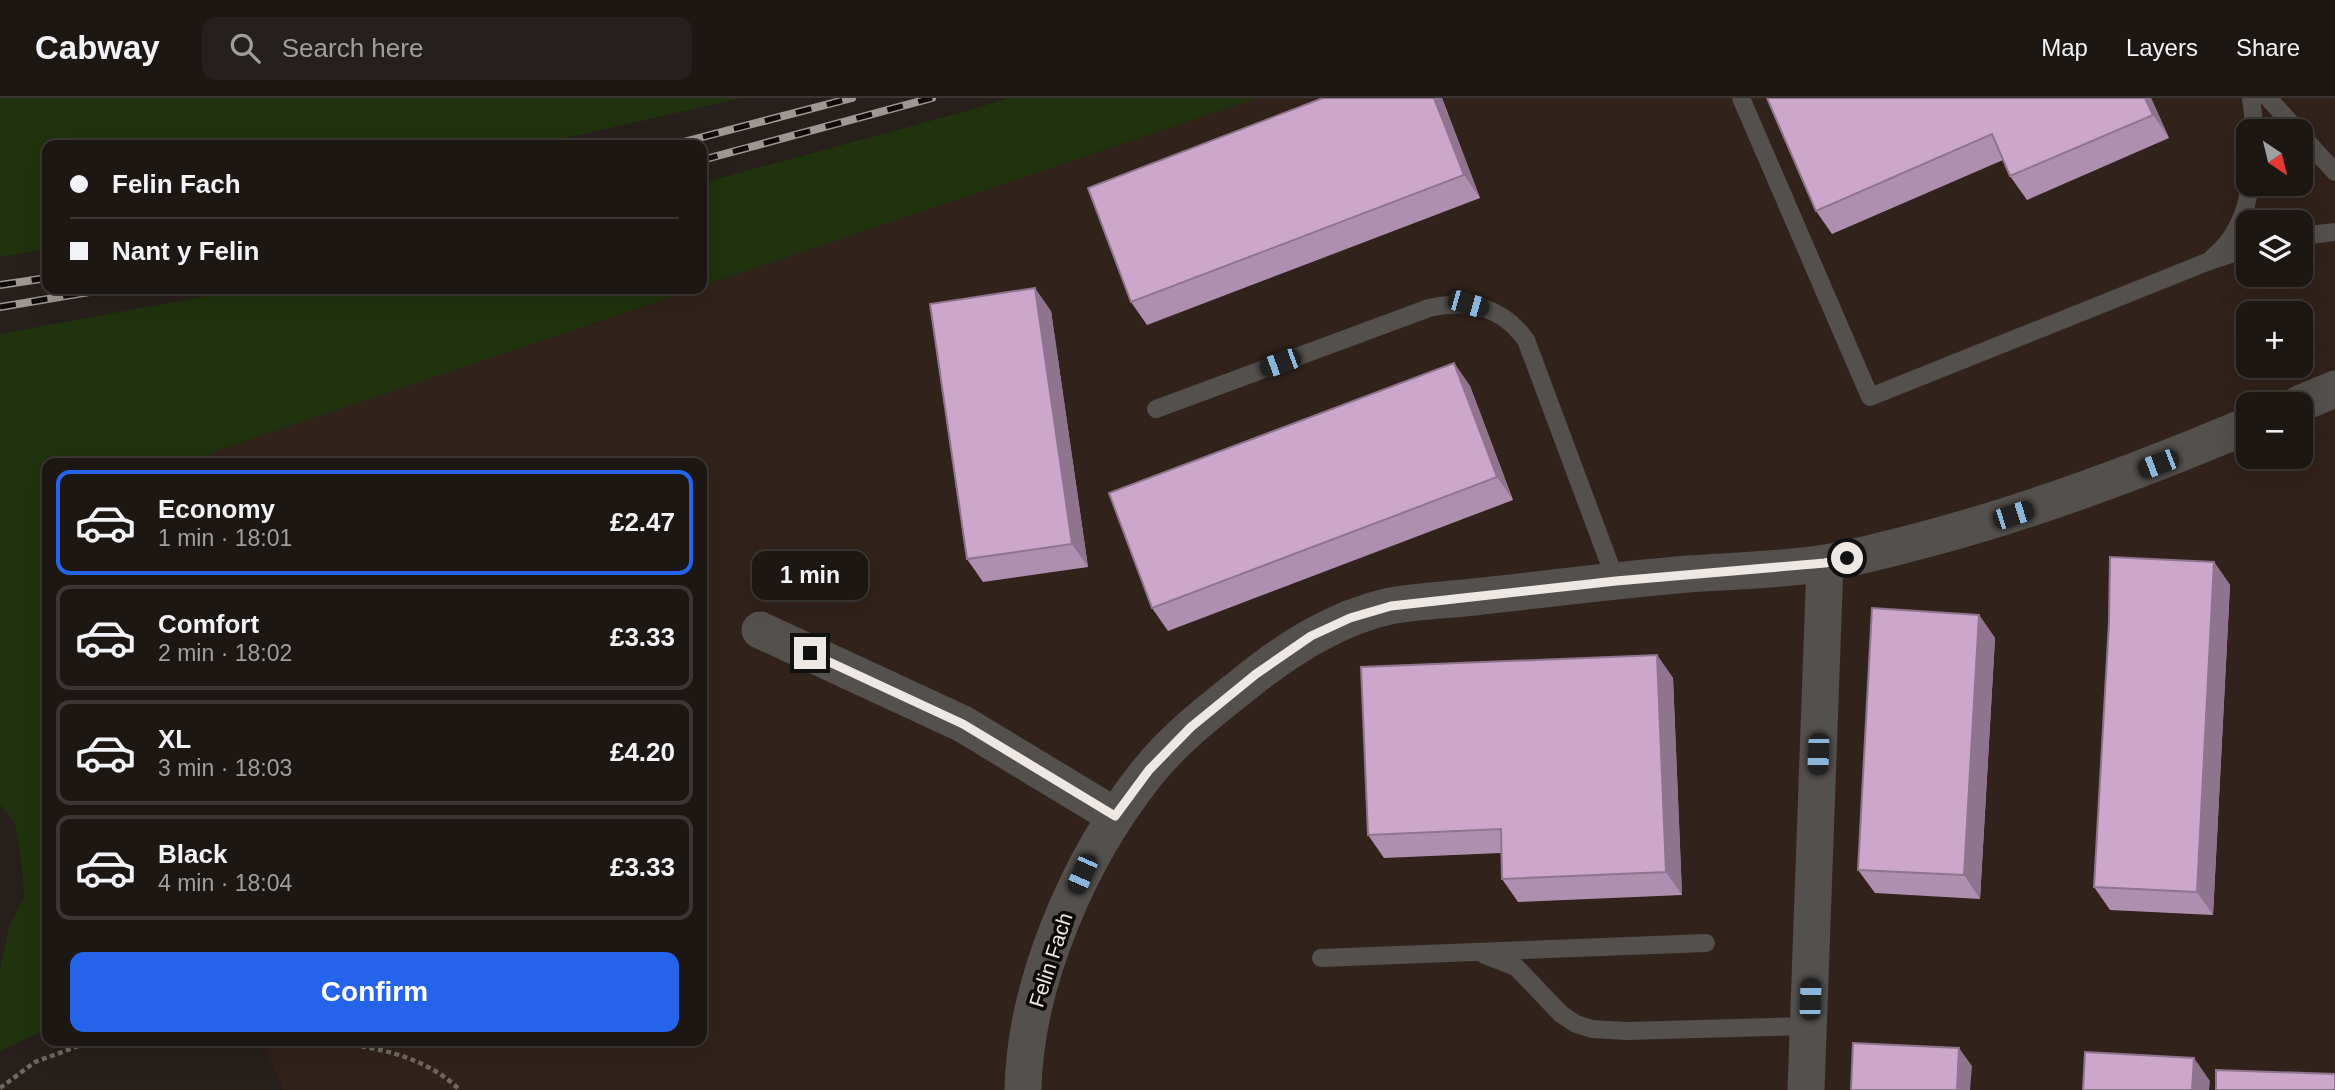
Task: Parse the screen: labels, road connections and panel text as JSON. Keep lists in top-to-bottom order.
{
  "streets": {
    "street": ["Felin Fach"]
  },
  "north": "bottom right",
  "page": {
    "header": "Cabway",
    "search": "Search here",
    "nav": ["Map", "Layers", "Share"],
    "map_buttons": ["+", "−"],
    "banner": ["Felin Fach", "Nant y Felin"],
    "list": [
      {
        "name": "Economy",
        "note": "1 min · 18:01",
        "value": "£2.47"
      },
      {
        "name": "Comfort",
        "note": "2 min · 18:02",
        "value": "£3.33"
      },
      {
        "name": "XL",
        "note": "3 min · 18:03",
        "value": "£4.20"
      },
      {
        "name": "Black",
        "note": "4 min · 18:04",
        "value": "£3.33"
      }
    ],
    "bubble": "1 min",
    "buttons": "Confirm"
  }
}
